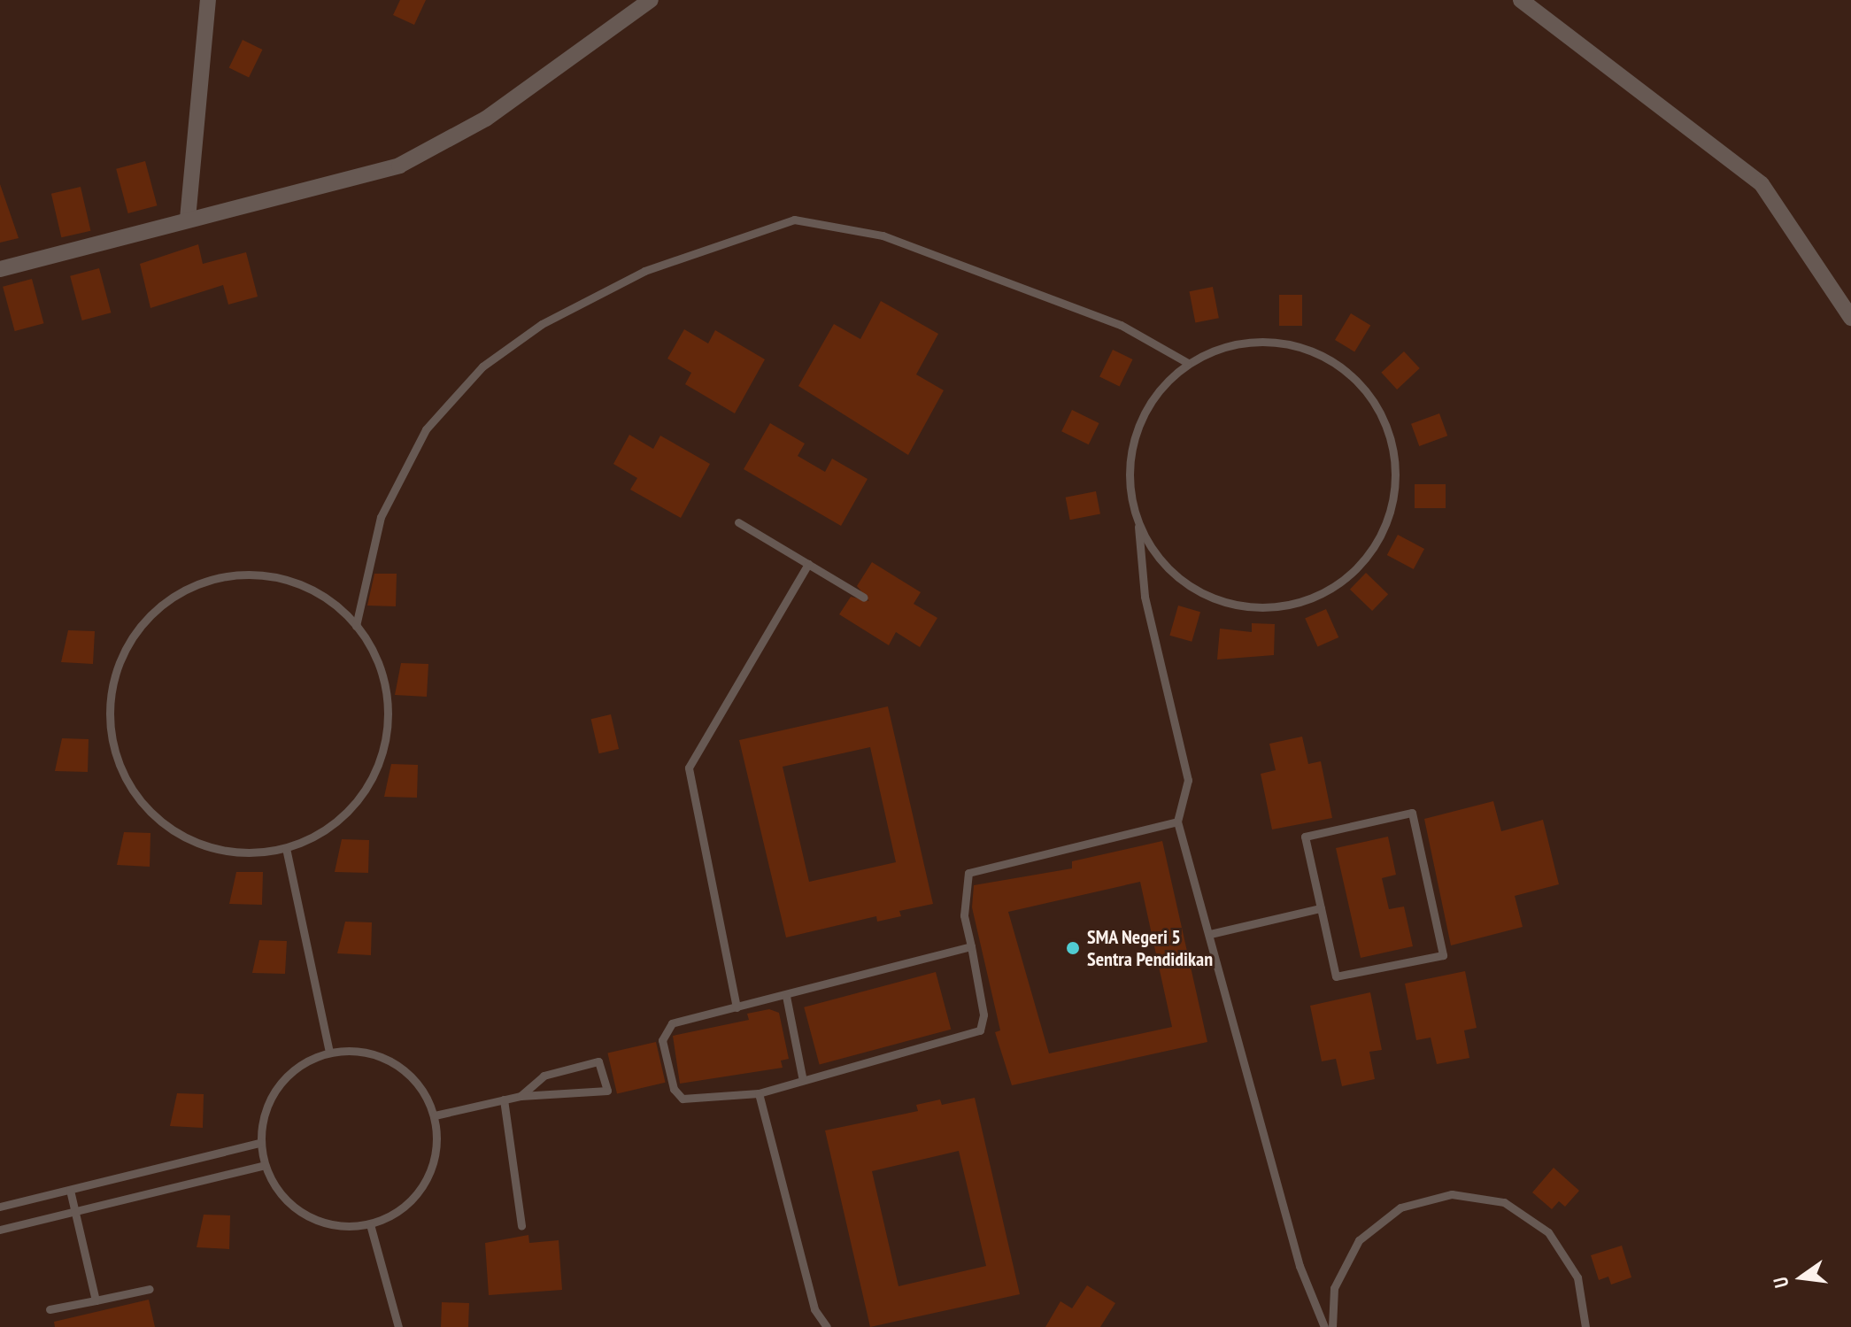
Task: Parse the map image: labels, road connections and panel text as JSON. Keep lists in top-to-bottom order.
{
  "places": ["SMA Negeri 5 Sentra Pendidikan"],
  "north": "left"
}
